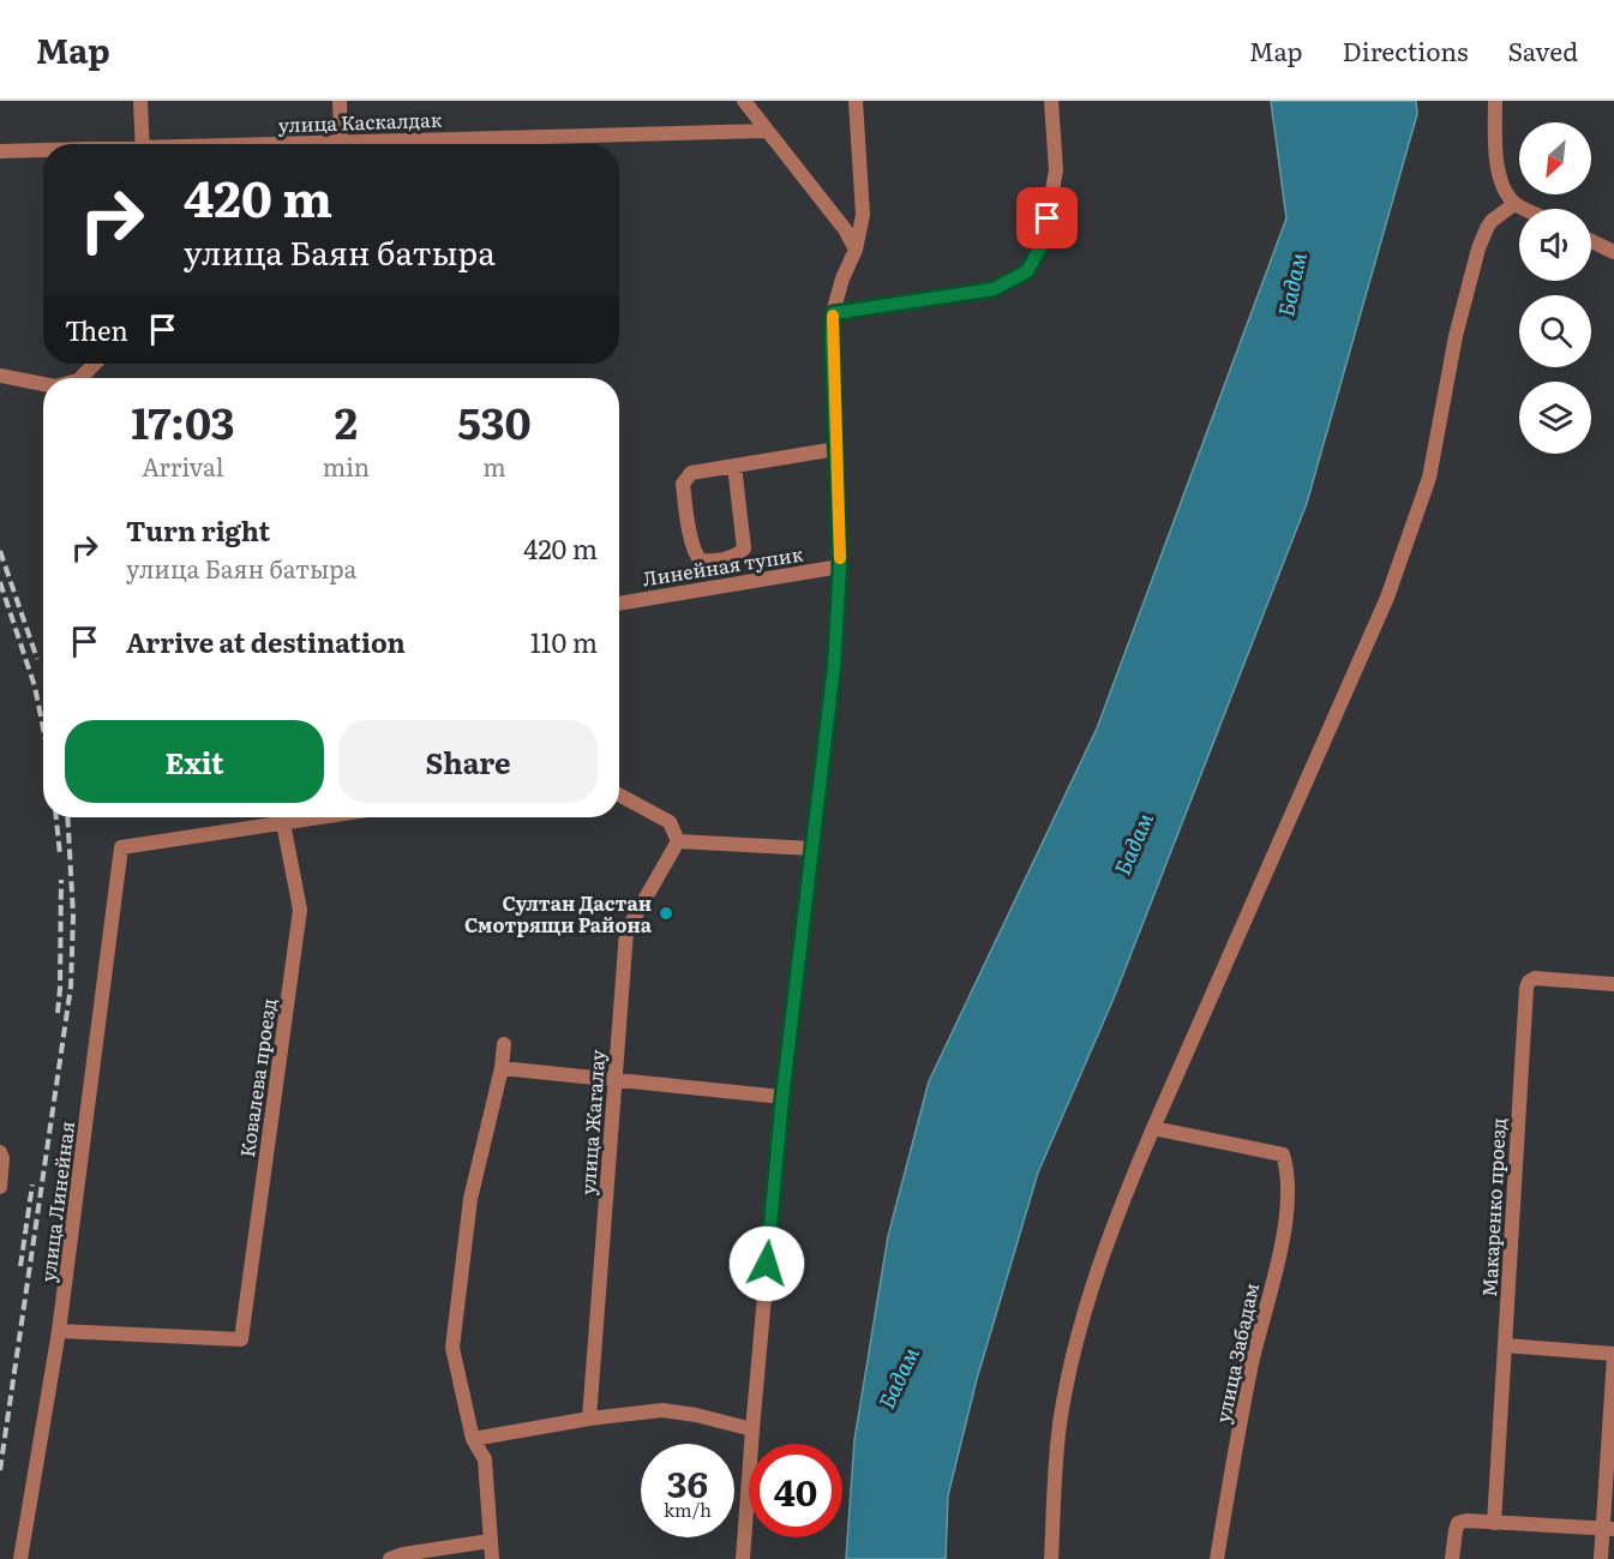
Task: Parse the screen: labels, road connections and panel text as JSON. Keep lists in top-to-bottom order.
{
  "streets": {
    "street": [
      "улица Каскалдак",
      "Линейная тупик",
      "Ковалева проезд",
      "улица Жагалау",
      "улица Линейная",
      "Макаренко проезд",
      "улица Забадам"
    ]
  },
  "crossings": [
    ["Ковалева проезд", "улица Линейная"]
  ],
  "water": ["Бадам"],
  "places": ["Султан Дастан Смотрящи Района"],
  "north": "bottom left",
  "page": {
    "header": "Map",
    "nav": ["Map", "Directions", "Saved"],
    "turn": ["420 m", "улица Баян батыра"],
    "then": "Then",
    "eta": [
      "17:03",
      "Arrival",
      "2",
      "min",
      "530",
      "m"
    ],
    "list": [
      {
        "name": "Turn right",
        "note": "улица Баян батыра",
        "value": "420 m"
      },
      {
        "name": "Arrive at destination",
        "value": "110 m"
      }
    ],
    "buttons": ["Exit", "Share"],
    "speed": "36 km/h",
    "limit": "40"
  }
}
